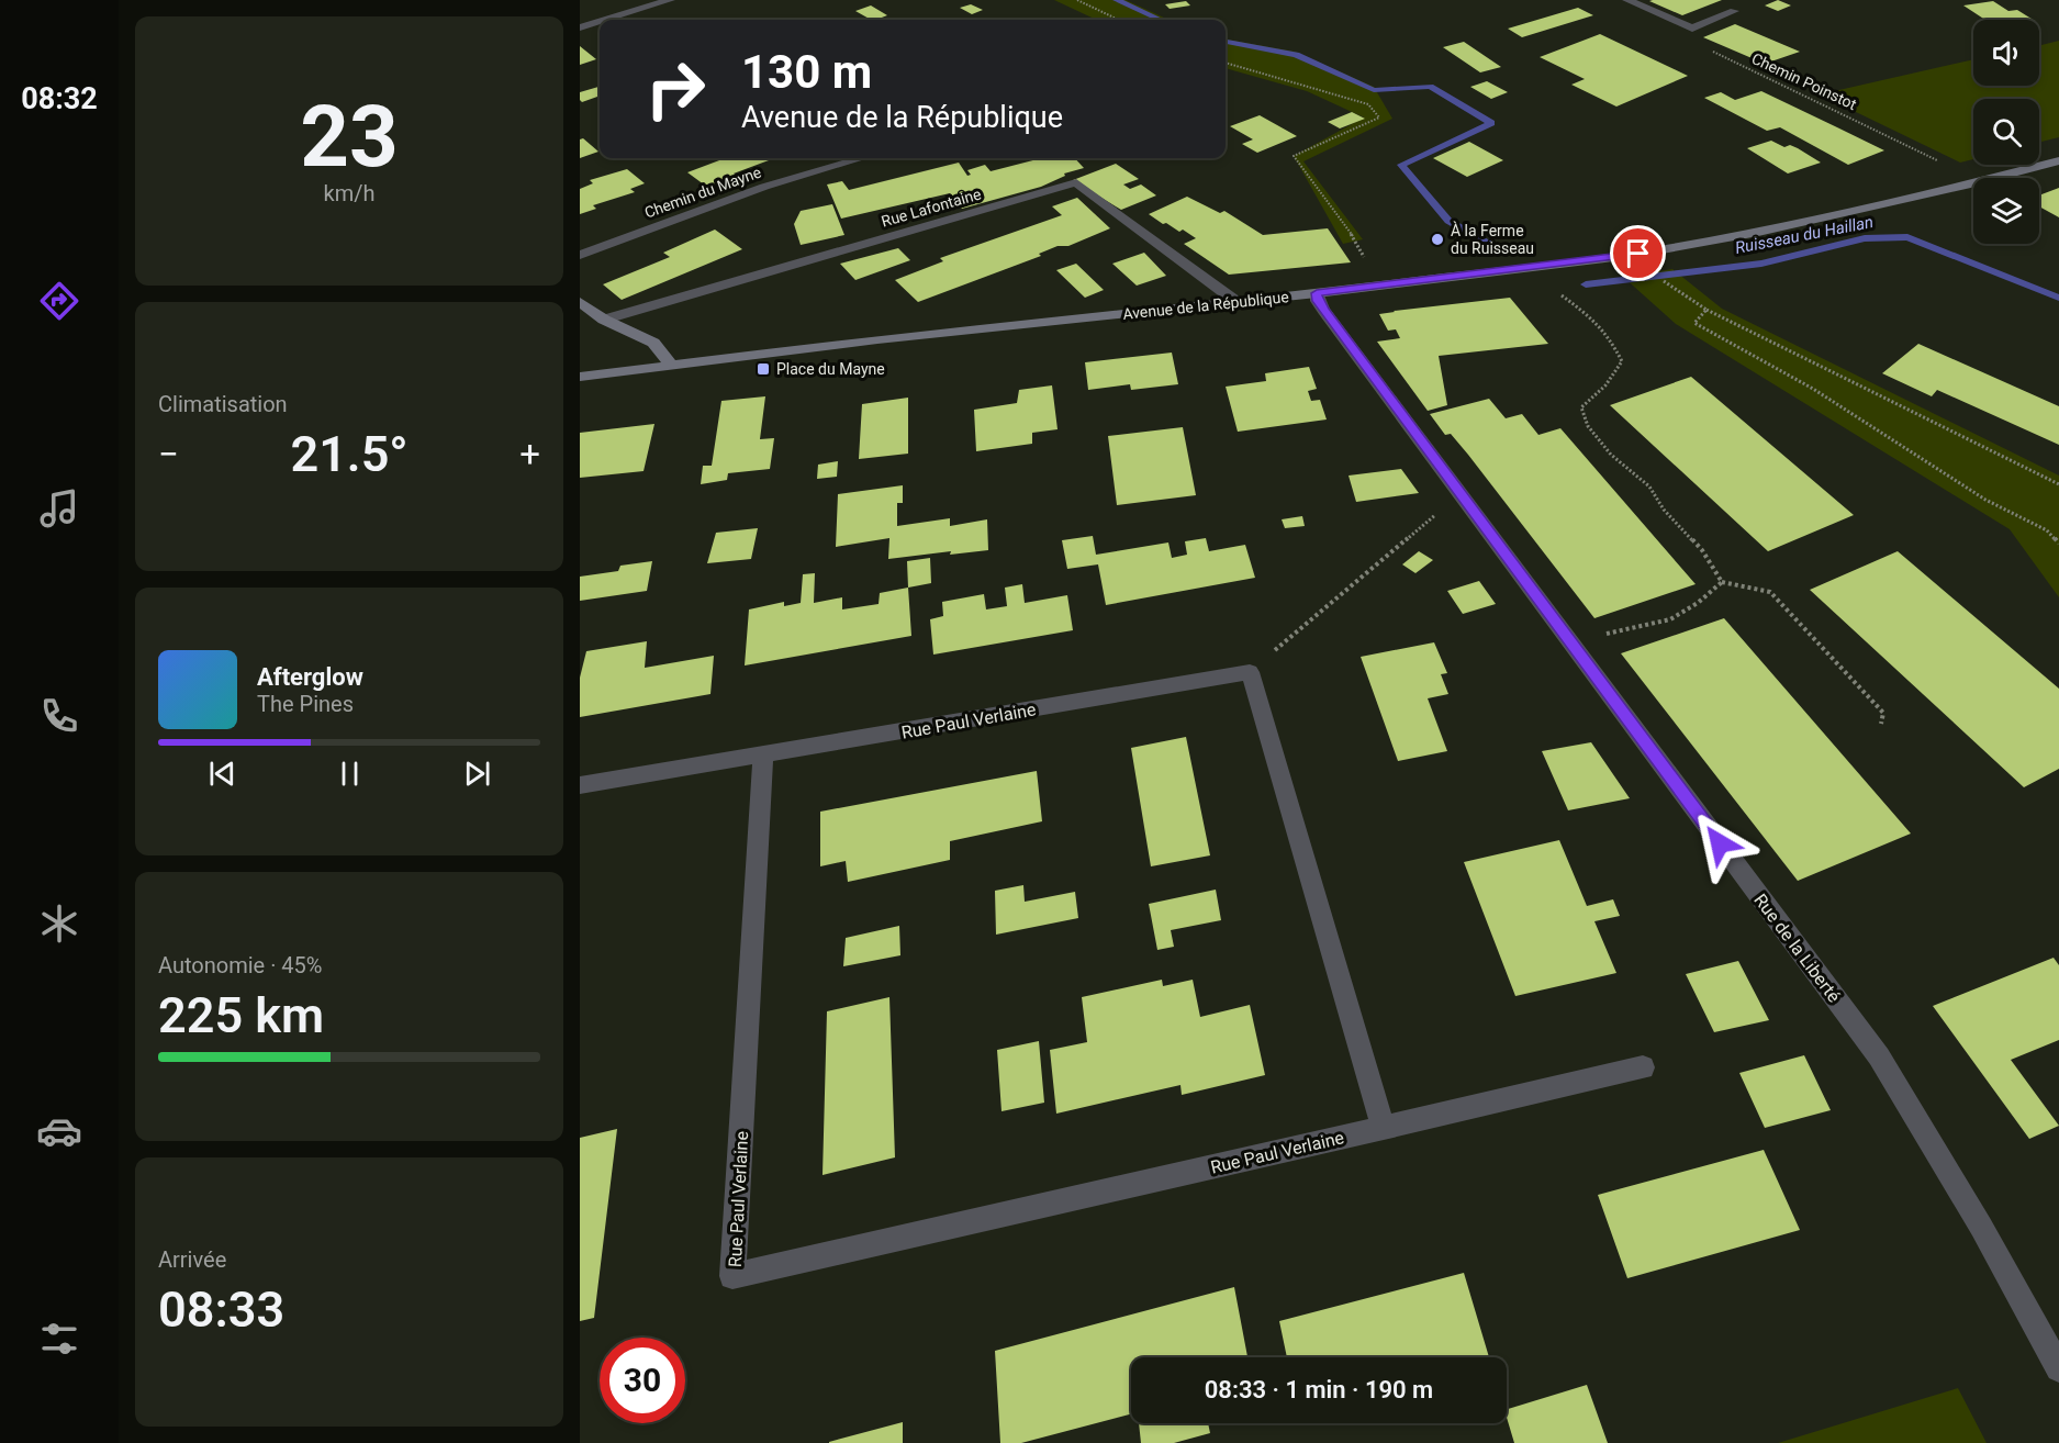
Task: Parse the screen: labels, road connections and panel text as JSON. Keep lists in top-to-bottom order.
{
  "streets": {
    "street": [
      "Chemin du Mayne",
      "Rue Lafontaine",
      "Avenue de la République",
      "Rue Paul Verlaine",
      "Rue de la Liberté"
    ],
    "path": ["Chemin Poinstot"]
  },
  "crossings": [
    ["Rue Lafontaine", "Avenue de la République"],
    ["Avenue de la République", "Rue de la Liberté"]
  ],
  "water": ["Ruisseau du Haillan"],
  "places": {
    "other": ["À la Ferme du Ruisseau"],
    "transit": ["Place du Mayne"]
  },
  "page": {
    "tabs": "08:32",
    "tile": [
      ["23", "km/h"],
      "Climatisation",
      ["Autonomie · 45%", "225 km"],
      ["Arrivée", "08:33"]
    ],
    "turn": ["130 m", "Avenue de la République"],
    "heat": ["−", "21.5°", "+"],
    "song": ["Afterglow", "The Pines"],
    "limit": "30",
    "trip": "08:33 · 1 min · 190 m"
  }
}
